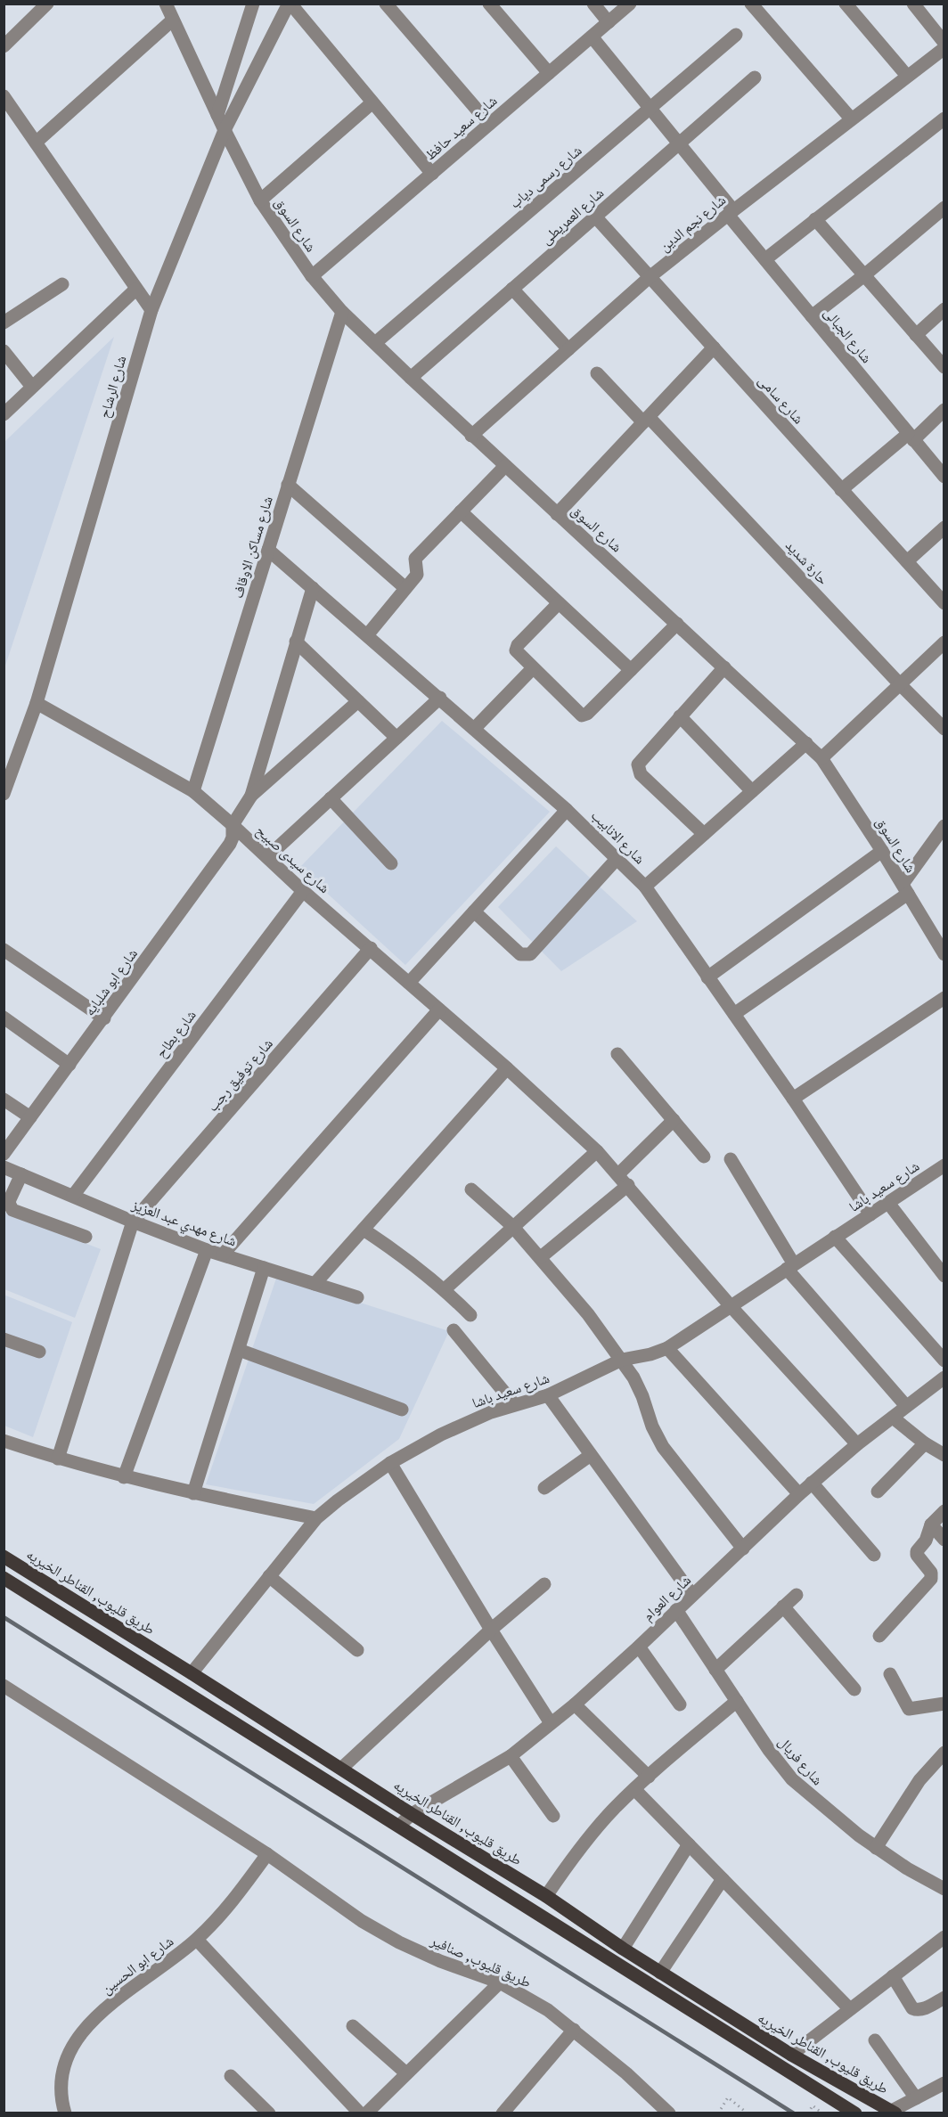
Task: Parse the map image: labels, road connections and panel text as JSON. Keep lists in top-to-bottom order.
{
  "streets": {
    "main road": ["طريق قليوب, القناطر الخيريه"],
    "street": [
      "شارع سعيد حافظ",
      "شارع رسمى دياب",
      "شارع العمريطى",
      "شارع نجم الدين",
      "شارع السوق",
      "شارع الجبالى",
      "شارع الرشاح",
      "شارع سامى",
      "شارع مساكن الاوقاف",
      "حارة شديد",
      "شارع الانابيب",
      "شارع سيدى صبيح",
      "شارع ابو شلبايه",
      "شارع بطاح",
      "شارع توفيق رجب",
      "شارع سعيد باشا",
      "شارع مهدي عبد العزيز",
      "شارع العوام",
      "شارع فريال",
      "طريق قليوب, صنافير",
      "شارع ابو الحسين"
    ]
  },
  "crossings": [
    ["شارع سعيد حافظ", "شارع السوق"],
    ["شارع سعيد حافظ", "شارع الجبالى"],
    ["شارع رسمى دياب", "شارع السوق"],
    ["شارع رسمى دياب", "شارع الجبالى"],
    ["شارع العمريطى", "شارع السوق"],
    ["شارع العمريطى", "شارع الجبالى"],
    ["شارع العمريطى", "شارع سامى"],
    ["شارع نجم الدين", "شارع السوق"],
    ["شارع نجم الدين", "شارع الجبالى"],
    ["شارع نجم الدين", "شارع سامى"],
    ["شارع السوق", "شارع الرشاح"],
    ["شارع السوق", "شارع مساكن الاوقاف"],
    ["شارع الرشاح", "شارع سيدى صبيح"],
    ["شارع مساكن الاوقاف", "شارع الانابيب"],
    ["شارع مساكن الاوقاف", "شارع سيدى صبيح"],
    ["شارع الانابيب", "شارع سعيد باشا"],
    ["شارع سيدى صبيح", "شارع ابو شلبايه"],
    ["شارع سيدى صبيح", "شارع بطاح"],
    ["شارع سيدى صبيح", "شارع توفيق رجب"],
    ["شارع سيدى صبيح", "شارع سعيد باشا"],
    ["شارع سيدى صبيح", "شارع العوام"],
    ["شارع بطاح", "شارع مهدي عبد العزيز"],
    ["شارع توفيق رجب", "شارع مهدي عبد العزيز"],
    ["شارع سعيد باشا", "طريق قليوب, القناطر الخيريه"],
    ["طريق قليوب, القناطر الخيريه", "شارع العوام"],
    ["شارع العوام", "شارع فريال"],
    ["طريق قليوب, صنافير", "شارع ابو الحسين"]
  ]
}
